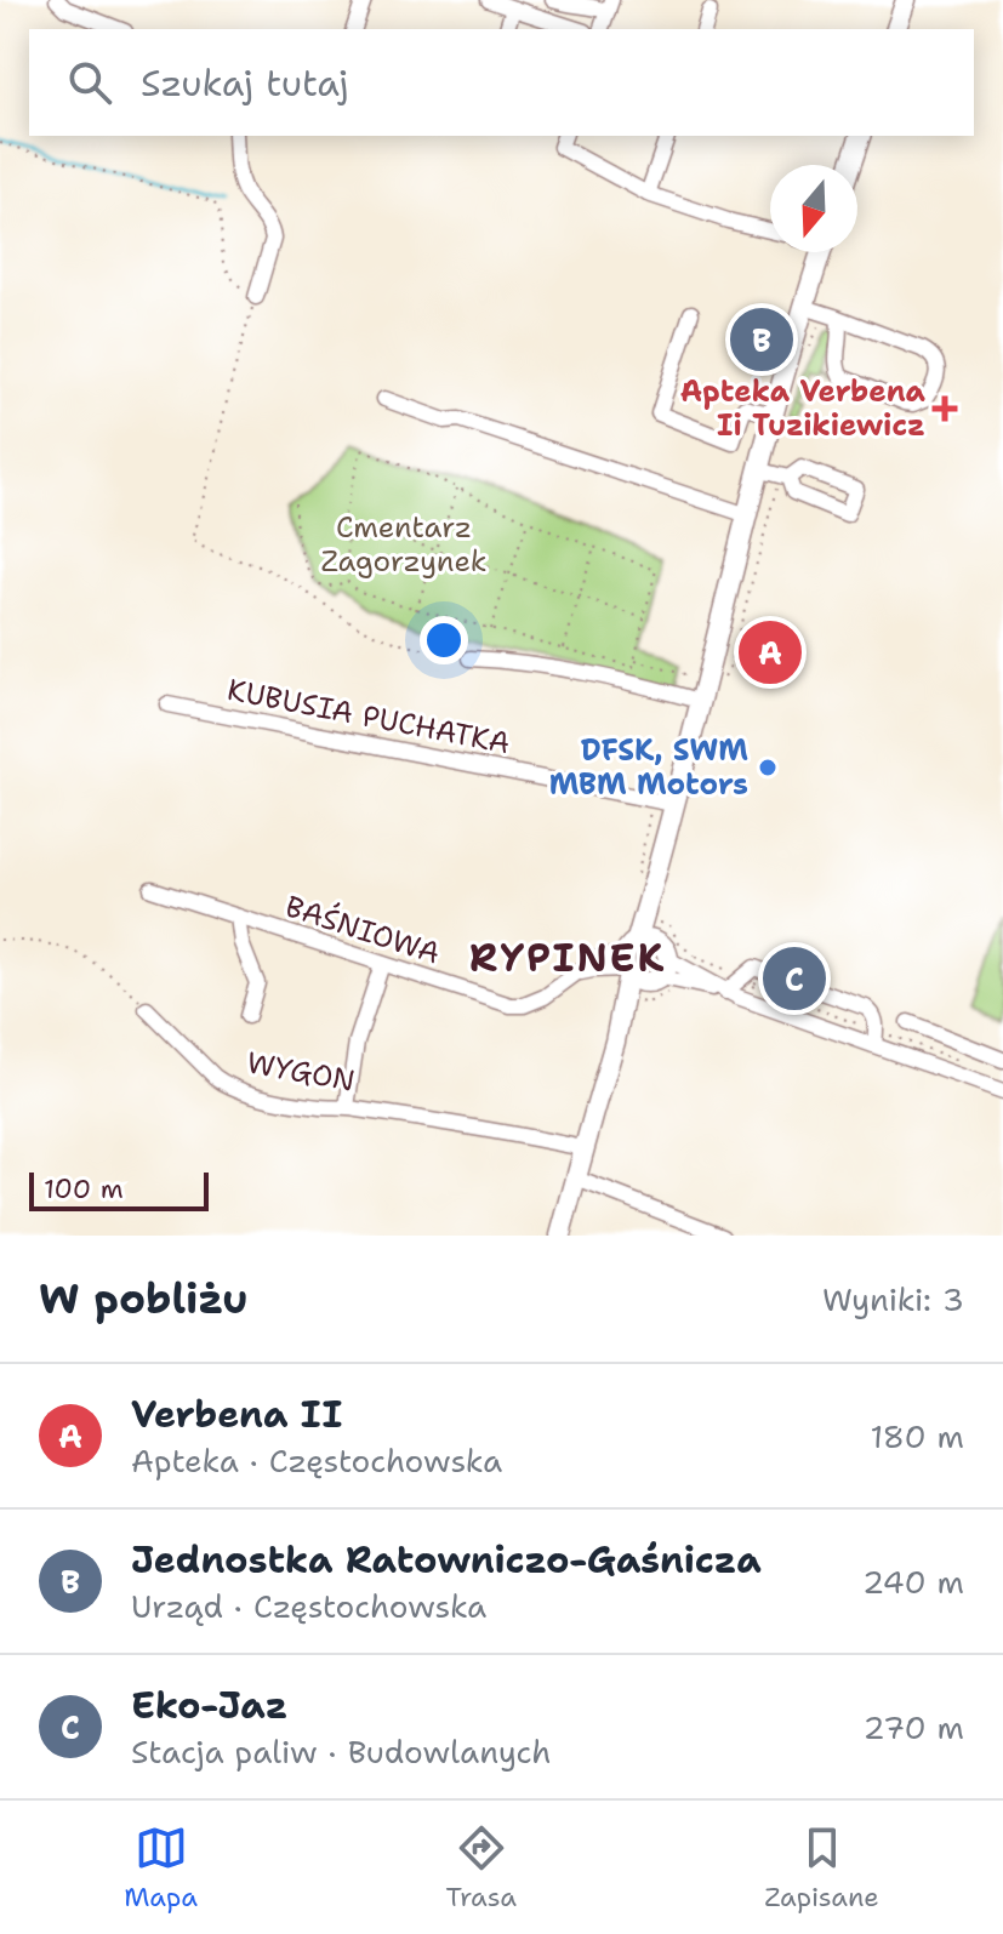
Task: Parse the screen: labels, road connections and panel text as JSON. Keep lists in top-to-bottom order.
{
  "streets": {
    "street": ["KUBUSIA PUCHATKA", "BAŚNIOWA", "WYGON"]
  },
  "districts": ["RYPINEK"],
  "parks": ["Cmentarz Zagorzynek"],
  "places": {
    "health": ["Apteka Verbena Ii Tuzikiewicz"],
    "other": ["DFSK, SWM MBM Motors"]
  },
  "scale_bar": "100 m",
  "north": "bottom",
  "page": {
    "search": "Szukaj tutaj",
    "pins": ["B", "A", "C"],
    "scale": "100 m",
    "heading": ["W pobliżu", "Wyniki: 3"],
    "list": [
      {
        "mark": "A",
        "name": "Verbena II",
        "note": "Apteka · Częstochowska",
        "value": "180 m"
      },
      {
        "mark": "B",
        "name": "Jednostka Ratowniczo-Gaśnicza",
        "note": "Urząd · Częstochowska",
        "value": "240 m"
      },
      {
        "mark": "C",
        "name": "Eko-Jaz",
        "note": "Stacja paliw · Budowlanych",
        "value": "270 m"
      }
    ],
    "nav": ["Mapa", "Trasa", "Zapisane"]
  }
}
